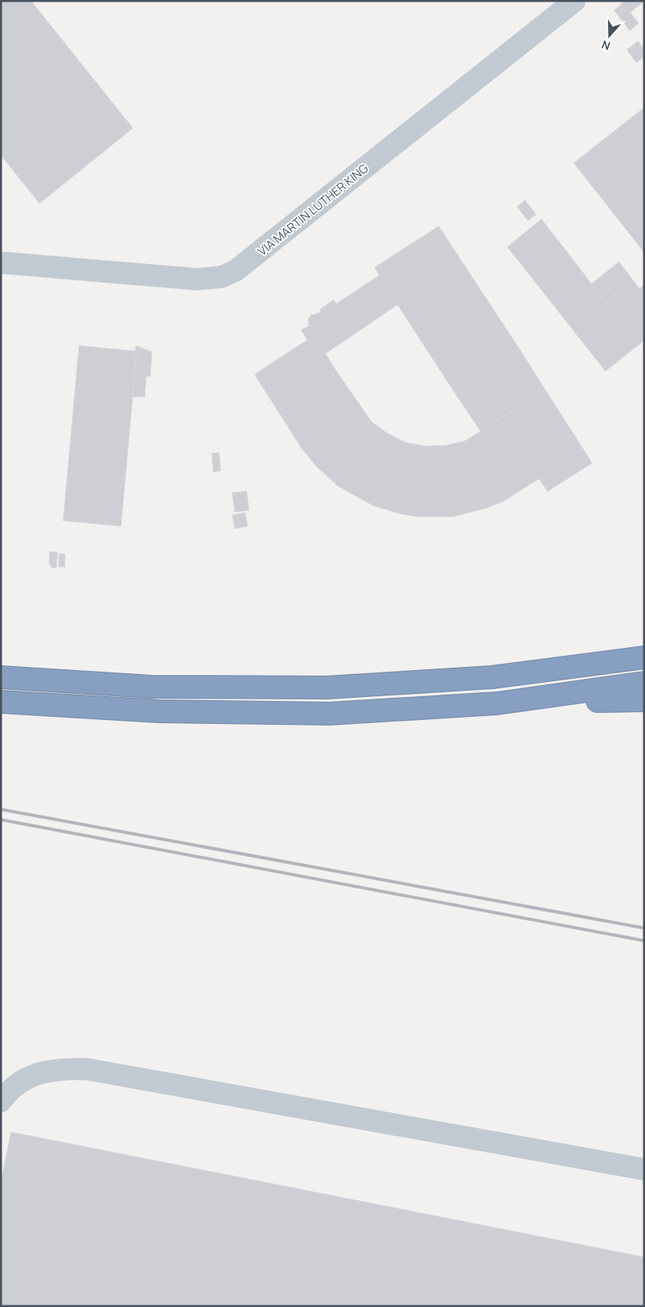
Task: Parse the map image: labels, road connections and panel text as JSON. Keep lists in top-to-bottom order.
{
  "streets": {
    "street": ["VIA MARTIN LUTHER KING"]
  },
  "north": "bottom"
}
